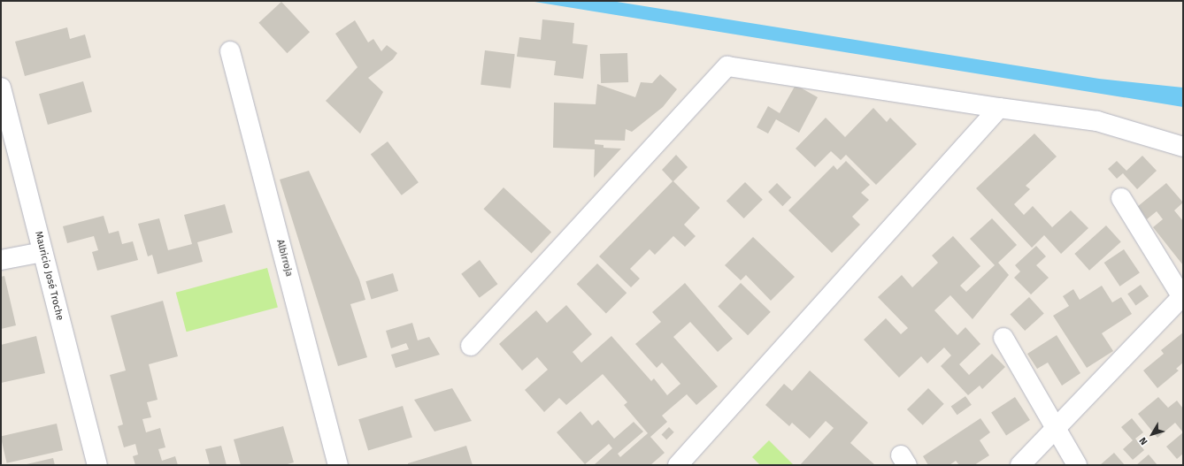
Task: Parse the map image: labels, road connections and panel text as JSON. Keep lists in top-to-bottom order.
{
  "streets": {
    "street": ["Albirroja", "Mauricio José Troche"]
  },
  "north": "bottom left"
}
